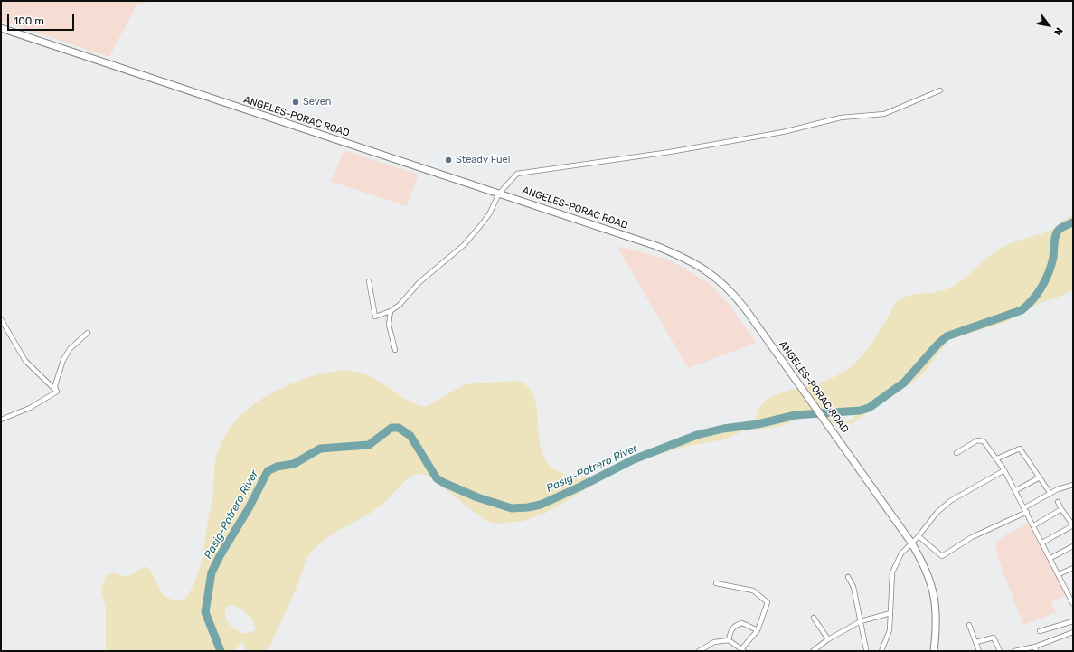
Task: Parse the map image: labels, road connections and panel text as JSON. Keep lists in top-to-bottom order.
{
  "streets": {
    "main road": ["ANGELES-PORAC ROAD"]
  },
  "water": ["Pasig-Potrero River"],
  "places": ["Seven", "Steady Fuel"],
  "scale_bar": "100 m",
  "north": "bottom right"
}
